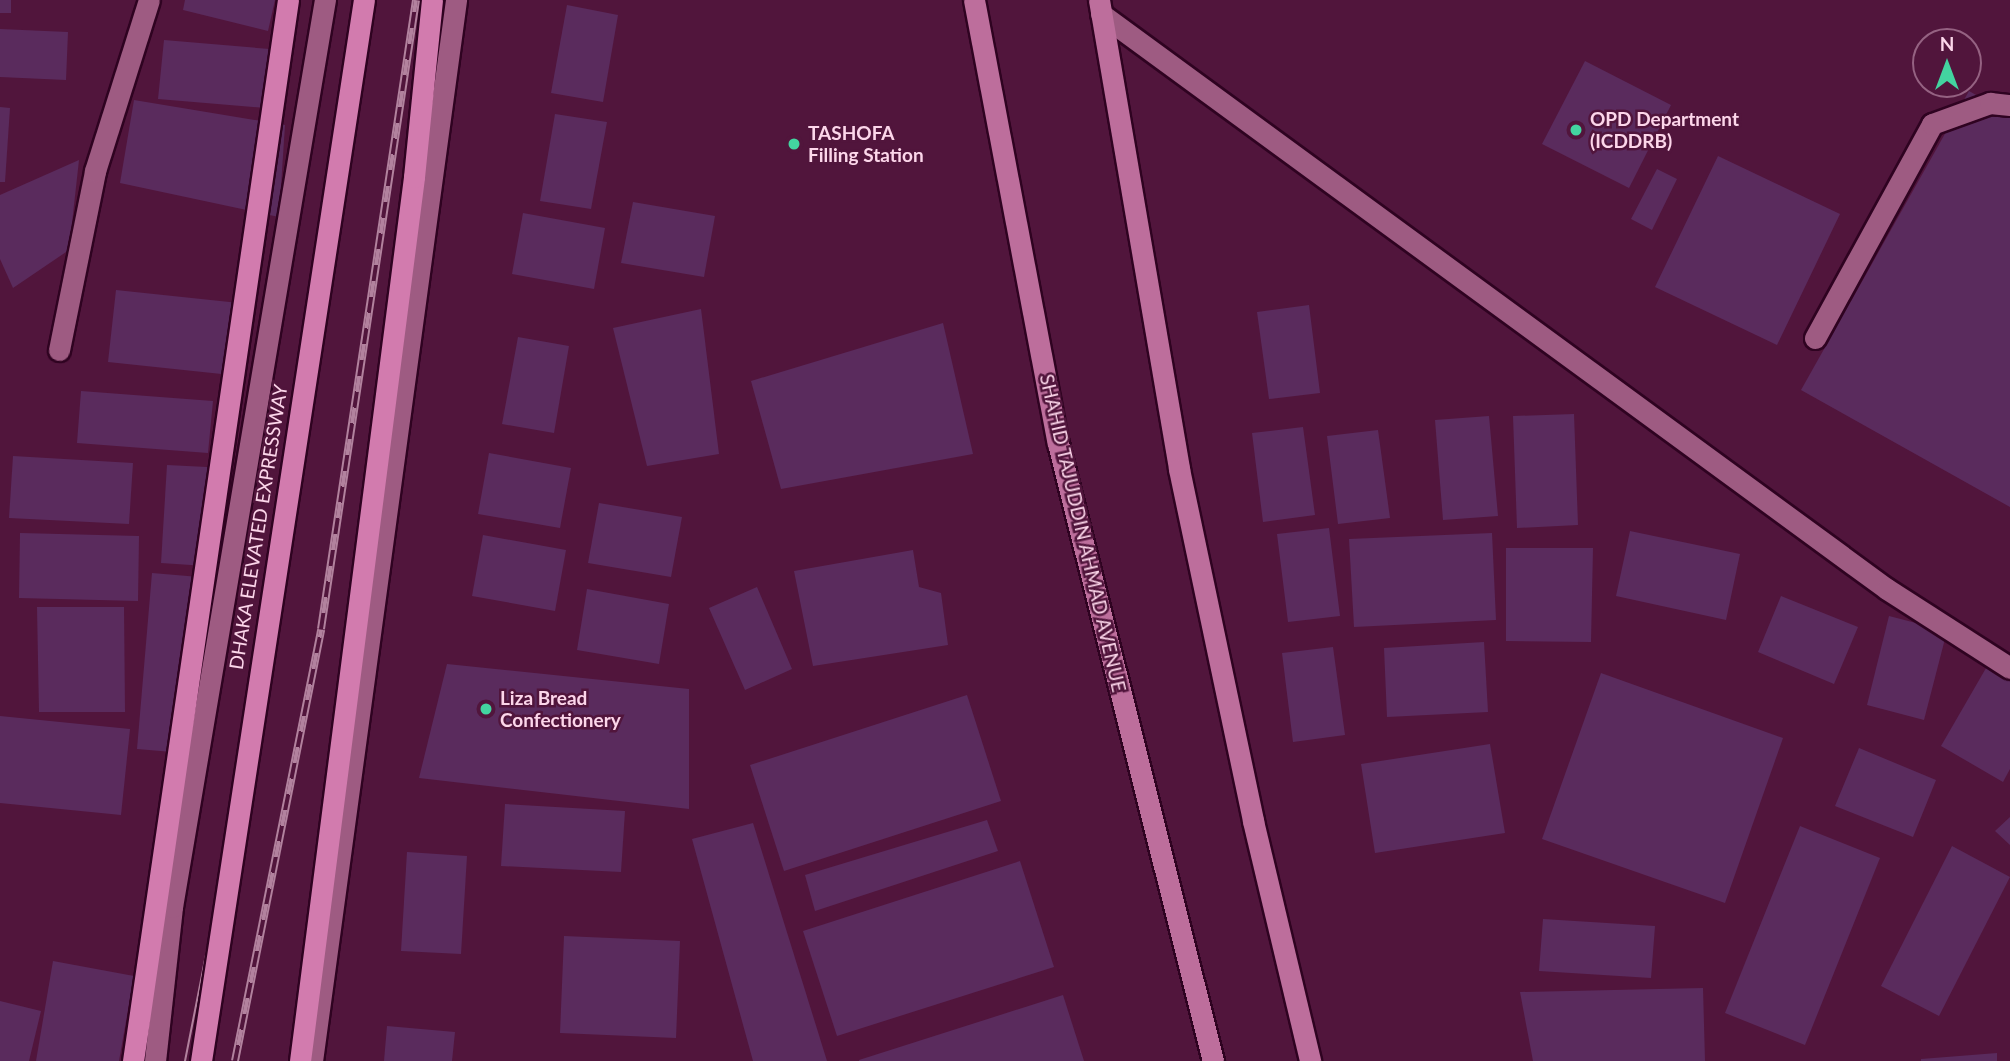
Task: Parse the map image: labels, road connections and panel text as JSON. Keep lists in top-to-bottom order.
{
  "streets": {
    "highway": ["DHAKA ELEVATED EXPRESSWAY"],
    "main road": ["SHAHID TAJUDDIN AHMAD AVENUE"]
  },
  "places": ["OPD Department (ICDDRB)", "TASHOFA Filling Station", "Liza Bread Confectionery"],
  "north": "top"
}
